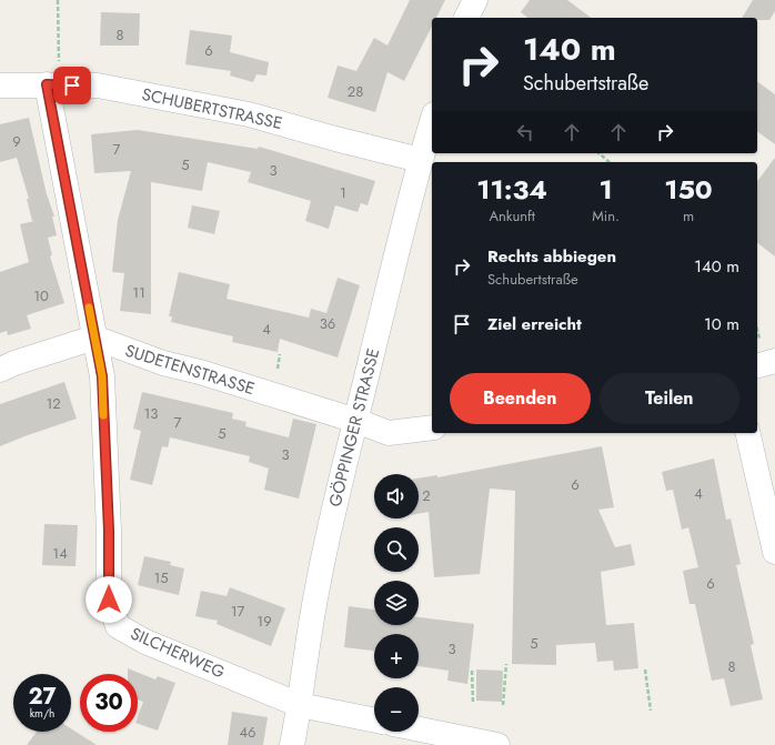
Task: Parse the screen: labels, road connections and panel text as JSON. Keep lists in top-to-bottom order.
{
  "streets": {
    "street": [
      "SCHUBERTSTRASSE",
      "SUDETENSTRASSE",
      "GÖPPINGER STRASSE",
      "SILCHERWEG"
    ]
  },
  "crossings": [
    ["SCHUBERTSTRASSE", "GÖPPINGER STRASSE"],
    ["SCHUBERTSTRASSE", "SILCHERWEG"],
    ["SUDETENSTRASSE", "GÖPPINGER STRASSE"],
    ["SUDETENSTRASSE", "SILCHERWEG"],
    ["GÖPPINGER STRASSE", "SILCHERWEG"]
  ],
  "house_numbers": [
    "8",
    "6",
    "28",
    "9",
    "7",
    "5",
    "3",
    "1",
    "11",
    "10",
    "36",
    "4",
    "12",
    "13",
    "7",
    "5",
    "3",
    "6",
    "4",
    "2",
    "14",
    "15",
    "6",
    "17",
    "19",
    "5",
    "3",
    "8",
    "46"
  ],
  "page": {
    "turn": ["140 m", "Schubertstraße"],
    "eta": [
      "11:34",
      "Ankunft",
      "1",
      "Min.",
      "150",
      "m"
    ],
    "list": [
      {
        "name": "Rechts abbiegen",
        "note": "Schubertstraße",
        "value": "140 m"
      },
      {
        "name": "Ziel erreicht",
        "value": "10 m"
      }
    ],
    "buttons": ["Beenden", "Teilen"],
    "map_buttons": ["+", "−"],
    "speed": "27 km/h",
    "limit": "30"
  }
}
